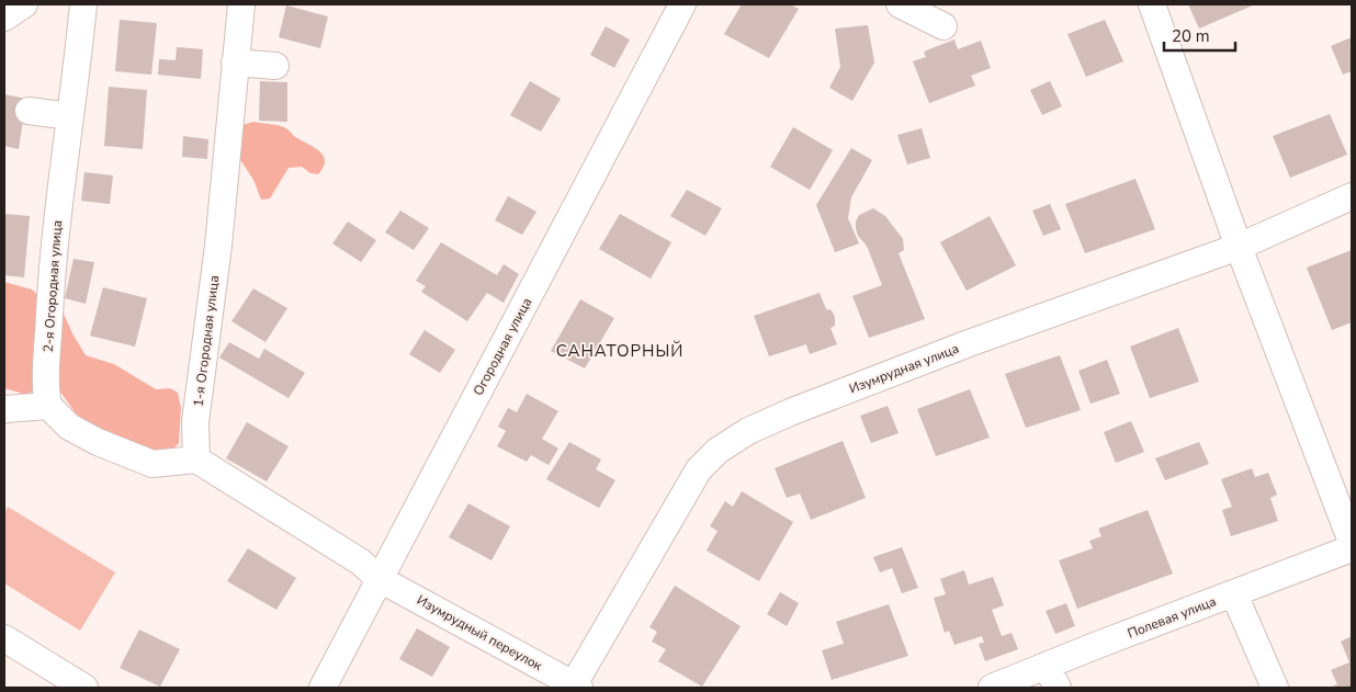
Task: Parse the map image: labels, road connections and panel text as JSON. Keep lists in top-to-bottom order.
{
  "streets": {
    "street": [
      "2-я Огородная улица",
      "1-я Огородная улица",
      "Огородная улица",
      "Изумрудная улица",
      "Полевая улица",
      "Изумрудный переулок"
    ]
  },
  "crossings": [
    ["Огородная улица", "Изумрудный переулок"],
    ["Изумрудная улица", "Изумрудный переулок"]
  ],
  "districts": ["САНАТОРНЫЙ"],
  "scale_bar": "20 m"
}
